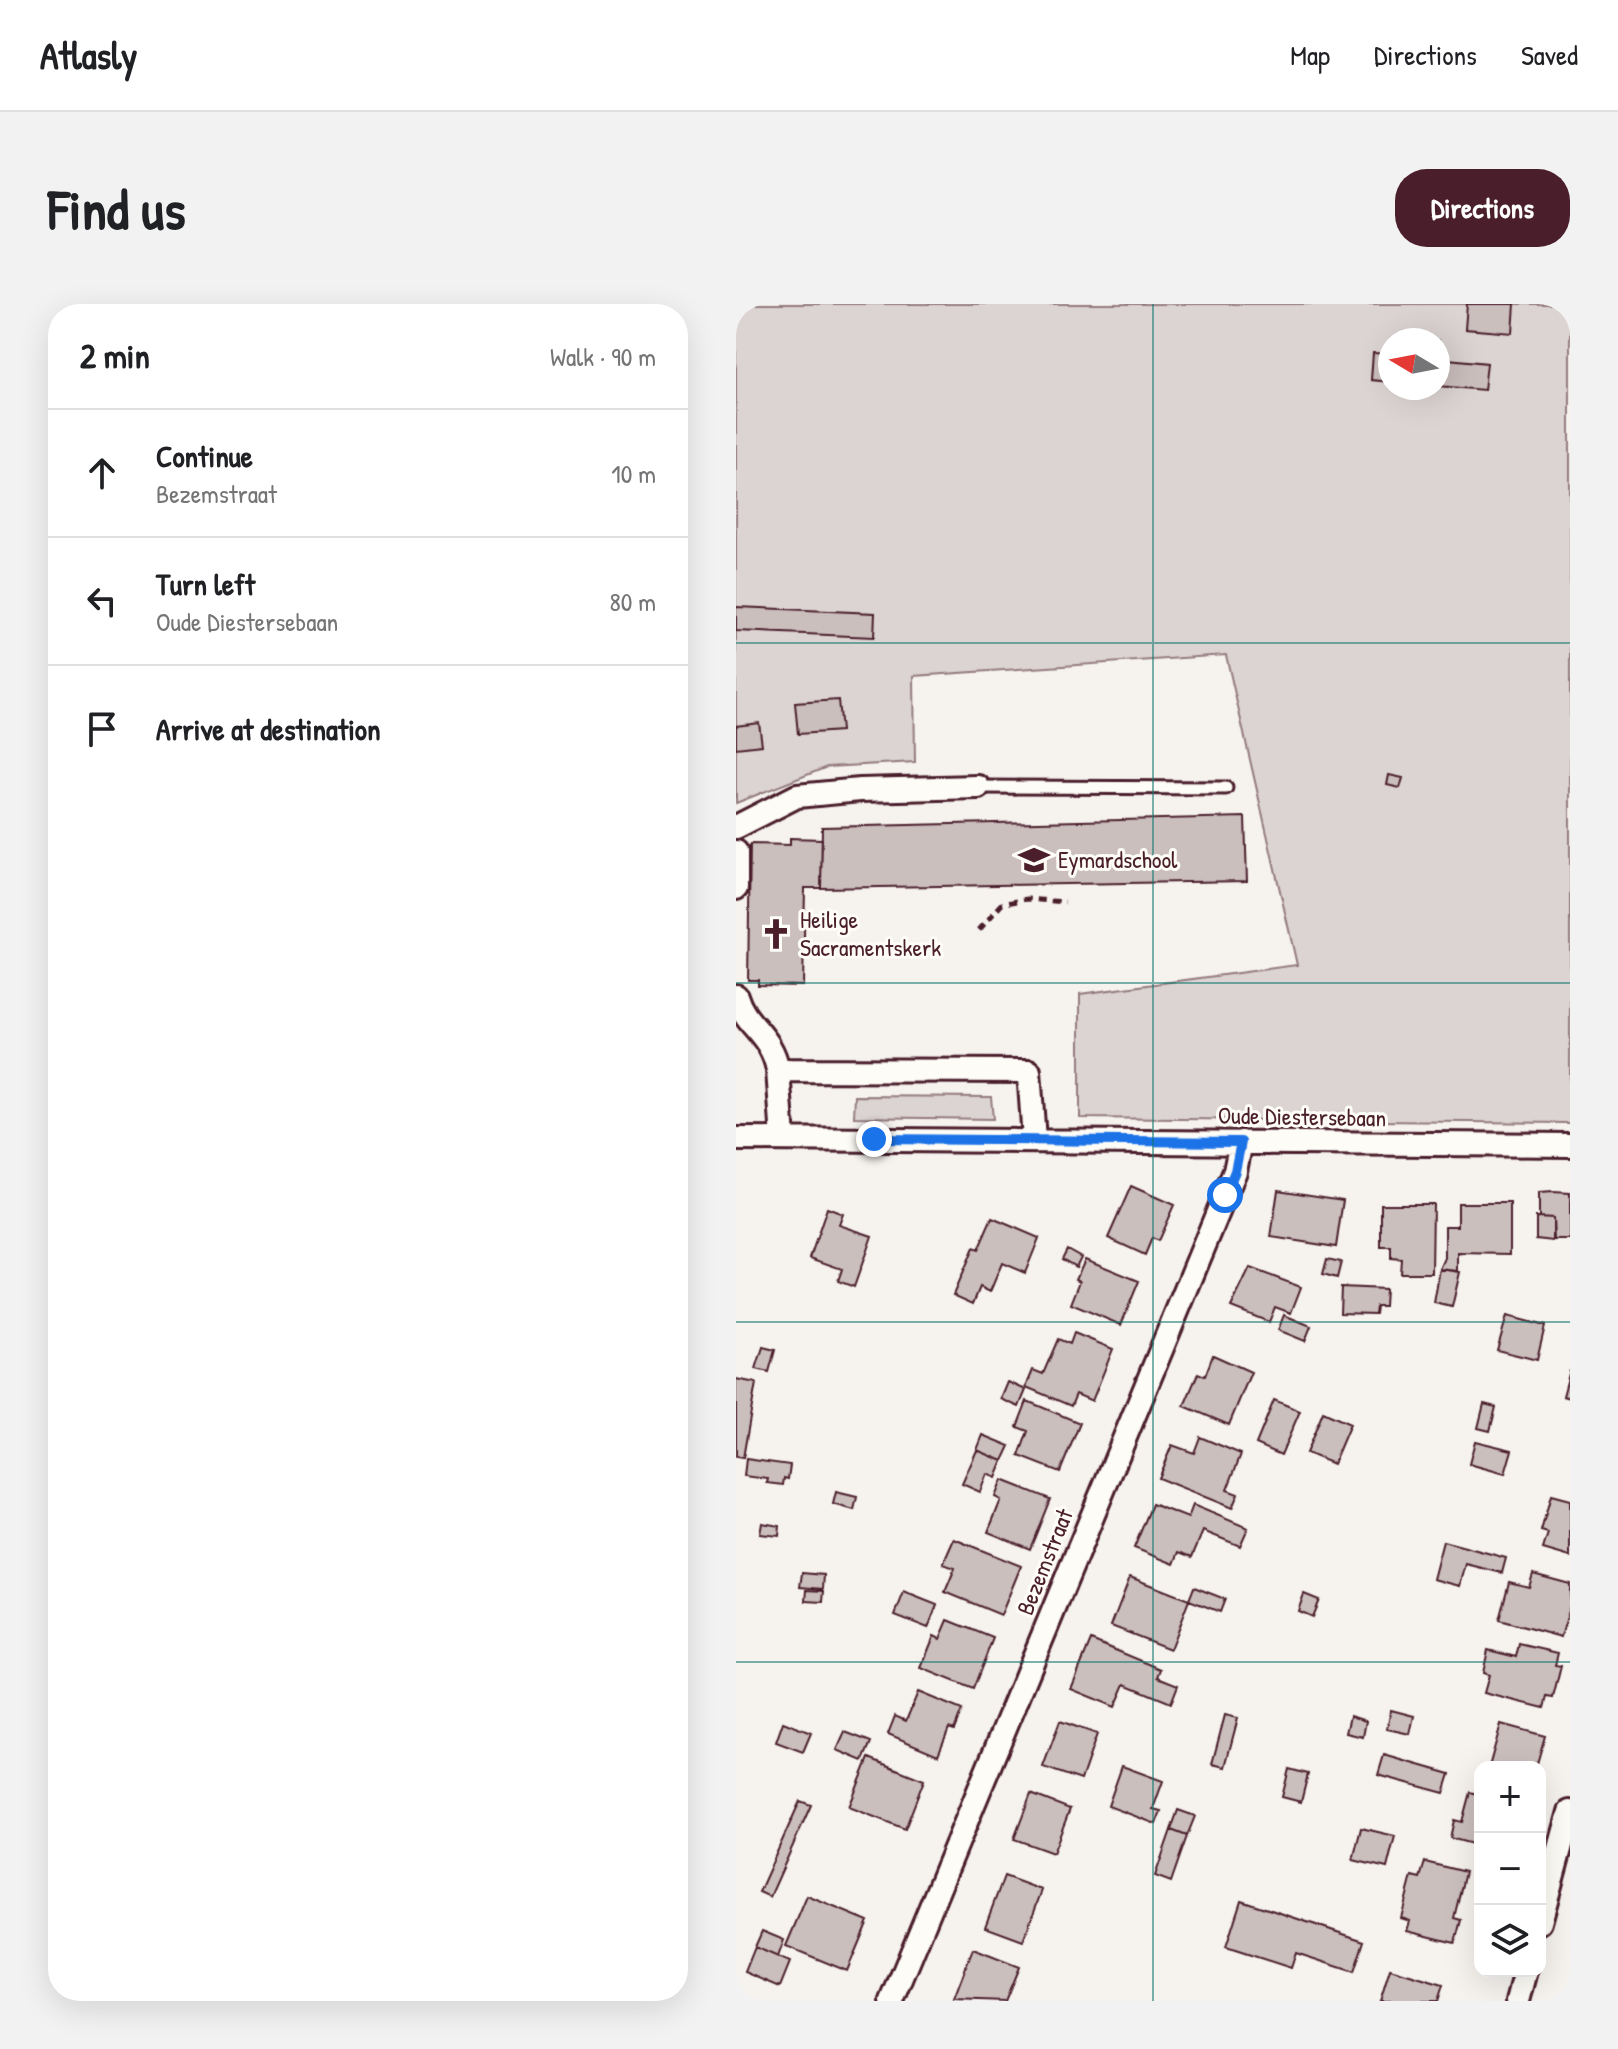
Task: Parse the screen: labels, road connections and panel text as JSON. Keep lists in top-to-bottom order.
{
  "streets": {
    "street": ["Oude Diestersebaan", "Bezemstraat"]
  },
  "crossings": [
    ["Oude Diestersebaan", "Bezemstraat"]
  ],
  "places": {
    "school or university": ["Eymardschool"],
    "church": ["Heilige Sacramentskerk"]
  },
  "north": "left",
  "page": {
    "header": "Atlasly",
    "nav": ["Map", "Directions", "Saved"],
    "buttons": "Directions",
    "title": "Find us",
    "heading": ["2 min", "Walk · 90 m"],
    "list": [
      ["Continue", "Bezemstraat", "10 m"],
      ["Turn left", "Oude Diestersebaan", "80 m"],
      "Arrive at destination"
    ],
    "map_buttons": ["+", "−"]
  }
}
